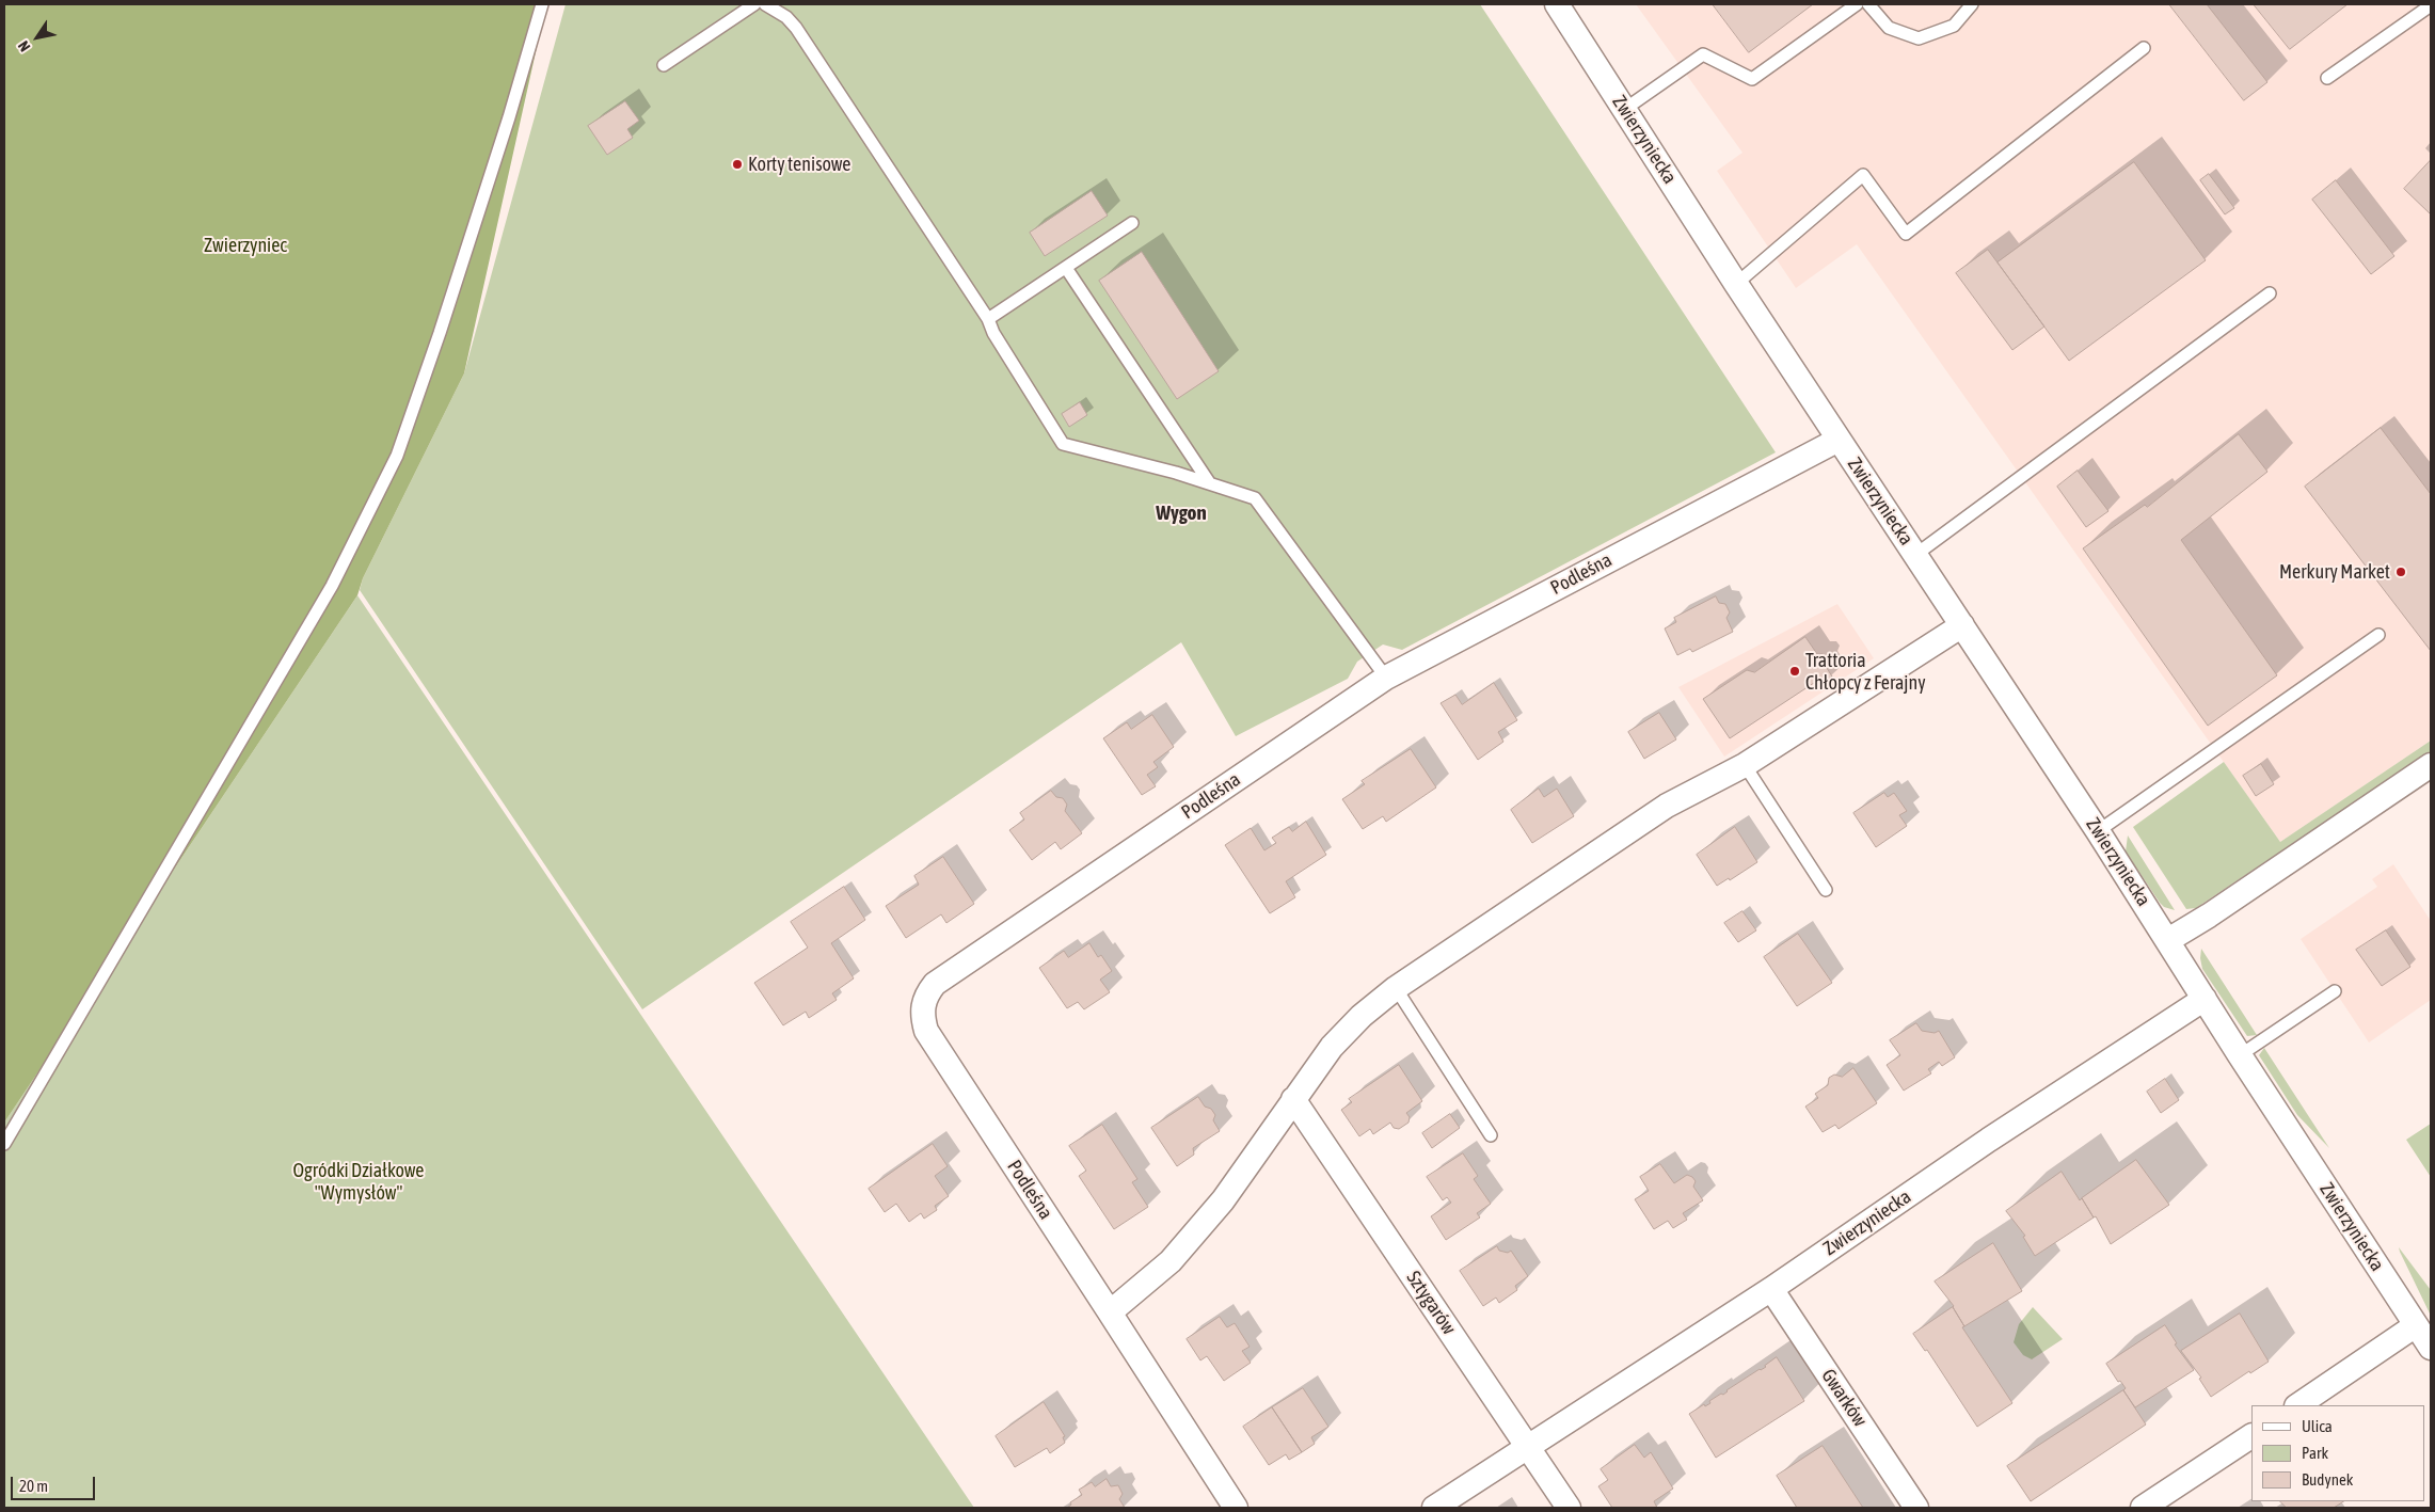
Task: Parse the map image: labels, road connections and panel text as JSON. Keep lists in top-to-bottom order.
{
  "streets": {
    "street": [
      "Zwierzyniecka",
      "Podleśna",
      "Sztygarów",
      "Gwarków"
    ]
  },
  "crossings": [
    ["Zwierzyniecka", "Podleśna"],
    ["Zwierzyniecka", "Sztygarów"],
    ["Zwierzyniecka", "Gwarków"]
  ],
  "districts": ["Wygon"],
  "parks": ["Zwierzyniec", "Ogródki Działkowe \"Wymysłów\""],
  "places": ["Korty tenisowe", "Merkury Market", "Trattoria Chłopcy z Ferajny"],
  "legend": ["Ulica", "Park", "Budynek"],
  "scale_bar": "20 m",
  "north": "bottom left"
}
